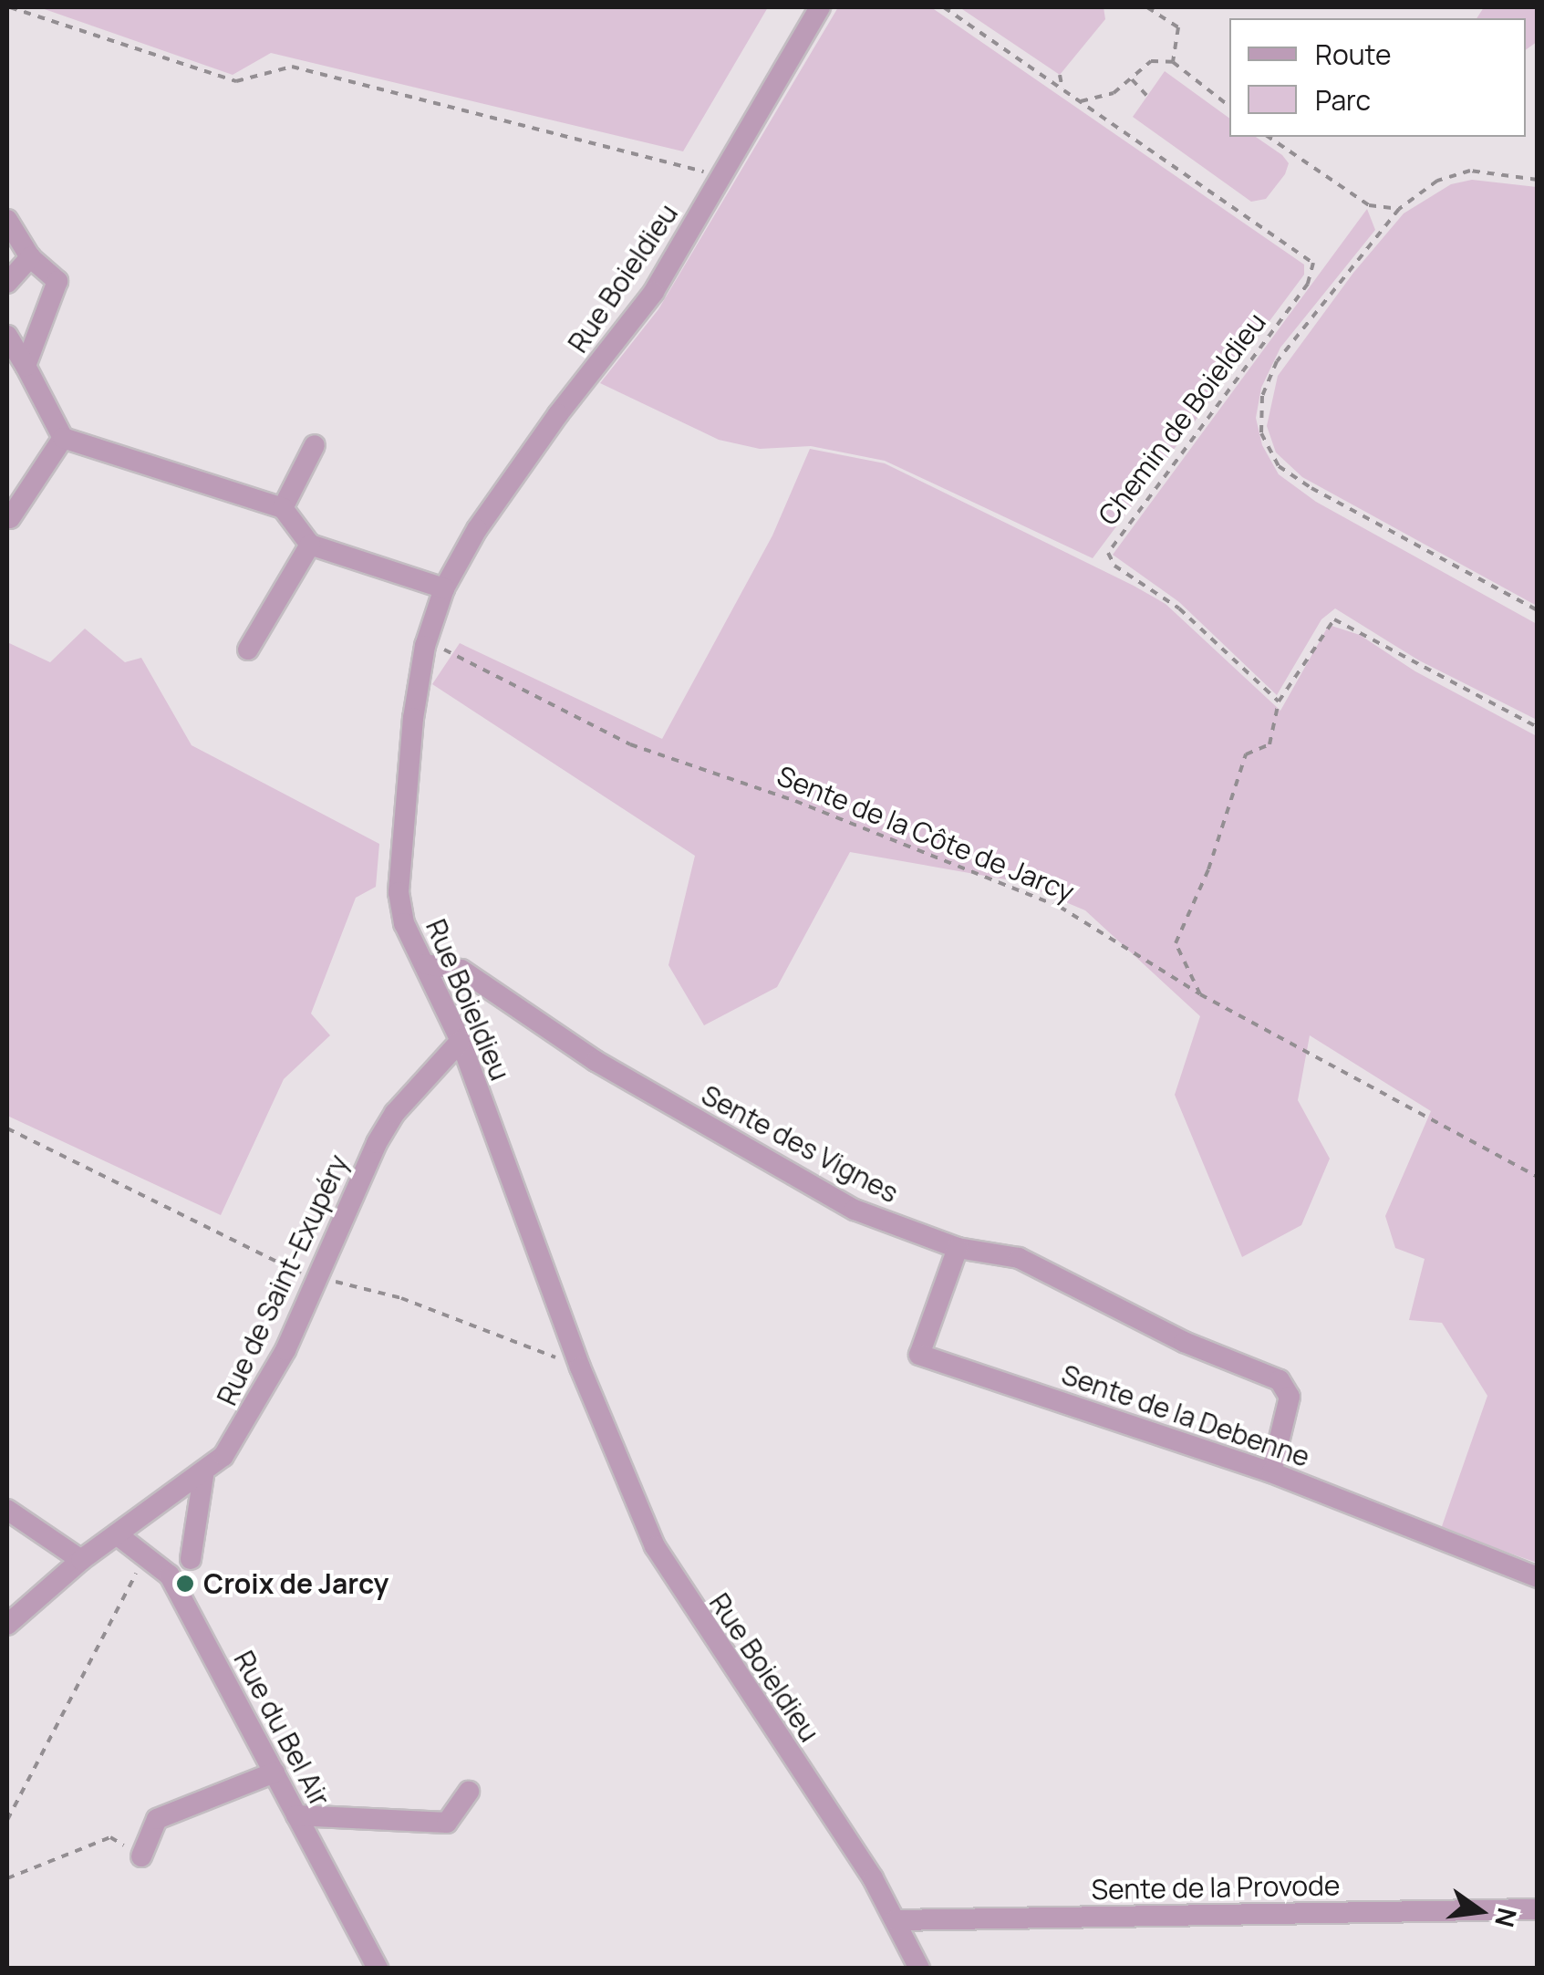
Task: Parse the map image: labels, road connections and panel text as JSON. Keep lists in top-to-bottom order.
{
  "streets": {
    "street": [
      "Rue Boieldieu",
      "Sente des Vignes",
      "Rue de Saint-Exupéry",
      "Sente de la Debenne",
      "Rue du Bel Air",
      "Sente de la Provode"
    ],
    "path": ["Chemin de Boieldieu", "Sente de la Côte de Jarcy"]
  },
  "crossings": [
    ["Rue Boieldieu", "Sente de la Côte de Jarcy"],
    ["Rue Boieldieu", "Sente des Vignes"],
    ["Rue Boieldieu", "Rue de Saint-Exupéry"],
    ["Rue Boieldieu", "Sente de la Provode"],
    ["Sente des Vignes", "Sente de la Debenne"],
    ["Rue de Saint-Exupéry", "Rue du Bel Air"]
  ],
  "places": ["Croix de Jarcy"],
  "legend": ["Route", "Parc"],
  "north": "right"
}
